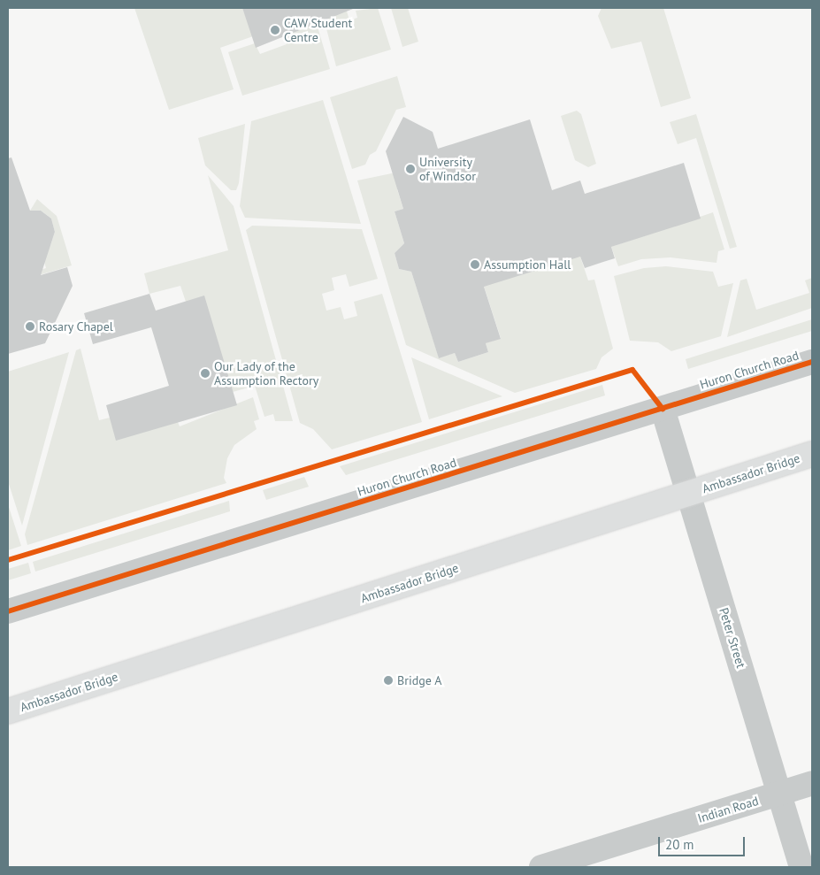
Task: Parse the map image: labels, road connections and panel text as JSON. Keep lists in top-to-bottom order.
{
  "streets": {
    "highway": ["Ambassador Bridge"],
    "street": ["Huron Church Road", "Peter Street", "Indian Road"]
  },
  "crossings": [
    ["Huron Church Road", "Peter Street"],
    ["Peter Street", "Indian Road"]
  ],
  "places": [
    "CAW Student Centre",
    "University of Windsor",
    "Assumption Hall",
    "Rosary Chapel",
    "Our Lady of the Assumption Rectory",
    "Bridge A"
  ],
  "scale_bar": "20 m"
}
